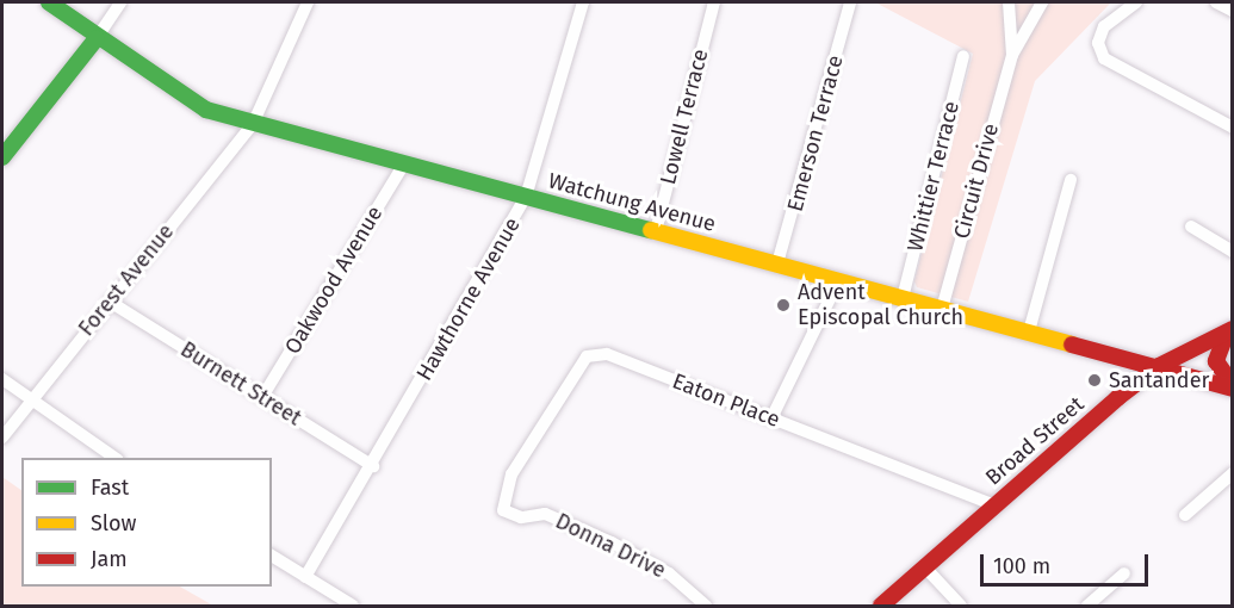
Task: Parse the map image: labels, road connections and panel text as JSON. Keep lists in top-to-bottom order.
{
  "streets": {
    "main road": ["Watchung Avenue", "Broad Street"],
    "street": [
      "Lowell Terrace",
      "Emerson Terrace",
      "Whittier Terrace",
      "Circuit Drive",
      "Forest Avenue",
      "Oakwood Avenue",
      "Hawthorne Avenue",
      "Burnett Street",
      "Eaton Place",
      "Donna Drive"
    ]
  },
  "crossings": [
    ["Lowell Terrace", "Watchung Avenue"],
    ["Emerson Terrace", "Watchung Avenue"],
    ["Whittier Terrace", "Watchung Avenue"],
    ["Circuit Drive", "Watchung Avenue"],
    ["Watchung Avenue", "Forest Avenue"],
    ["Watchung Avenue", "Oakwood Avenue"],
    ["Watchung Avenue", "Hawthorne Avenue"],
    ["Watchung Avenue", "Broad Street"],
    ["Forest Avenue", "Burnett Street"],
    ["Oakwood Avenue", "Burnett Street"],
    ["Hawthorne Avenue", "Burnett Street"],
    ["Eaton Place", "Broad Street"],
    ["Eaton Place", "Donna Drive"]
  ],
  "places": ["Advent Episcopal Church", "Santander"],
  "legend": ["Fast", "Slow", "Jam"],
  "scale_bar": "100 m"
}
